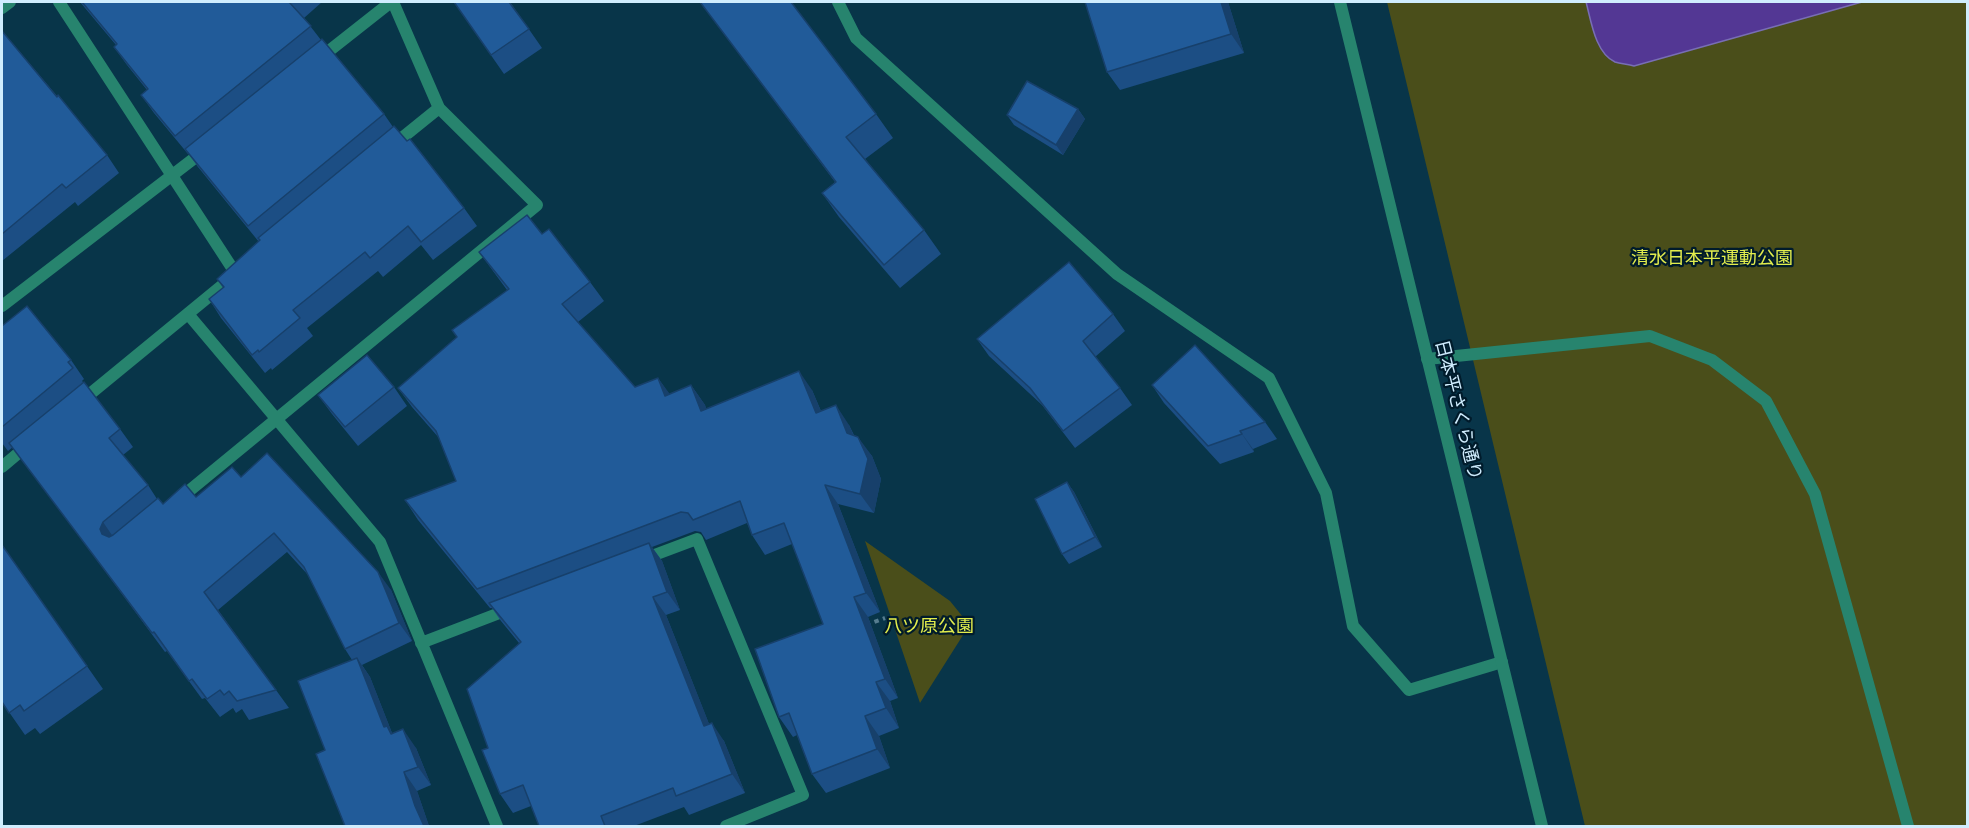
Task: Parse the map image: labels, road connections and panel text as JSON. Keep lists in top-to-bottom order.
{
  "streets": {
    "street": ["日本平さくら通り"]
  },
  "parks": ["清水日本平運動公園", "八ツ原公園"]
}
